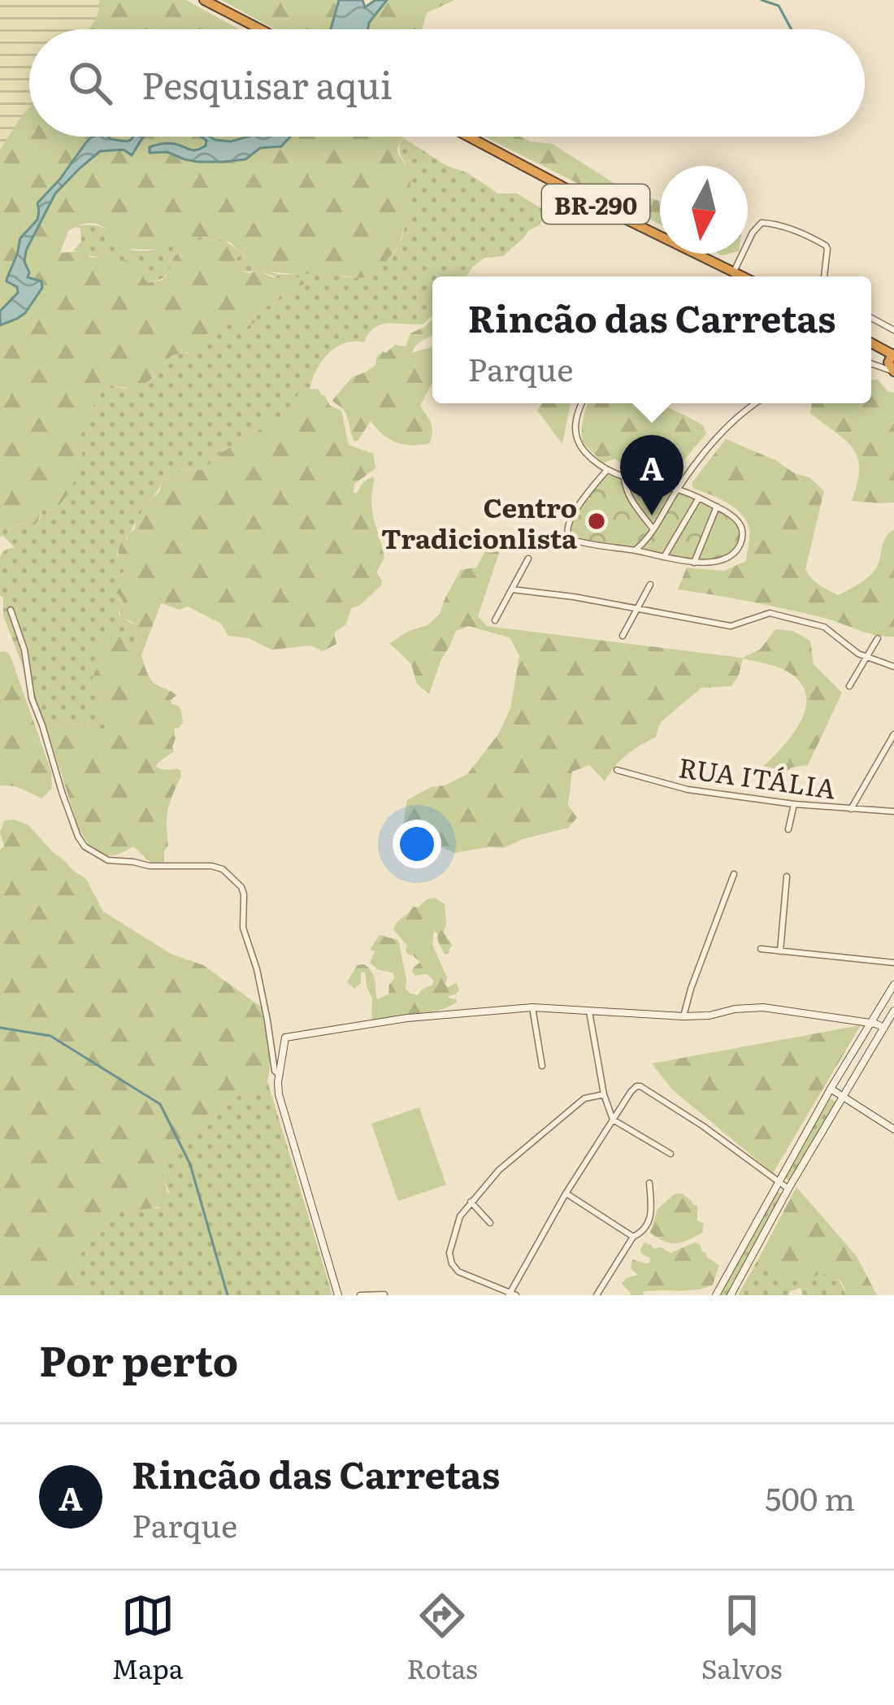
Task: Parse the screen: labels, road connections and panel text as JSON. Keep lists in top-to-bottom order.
{
  "streets": {
    "highway": ["BR-290"],
    "street": ["RUA ITÁLIA"]
  },
  "places": ["Centro Tradicionlista"],
  "north": "bottom",
  "page": {
    "search": "Pesquisar aqui",
    "popup": ["Rincão das Carretas", "Parque"],
    "pins": "A",
    "heading": "Por perto",
    "list": [
      {
        "mark": "A",
        "name": "Rincão das Carretas",
        "note": "Parque",
        "value": "500 m"
      }
    ],
    "nav": ["Mapa", "Rotas", "Salvos"]
  }
}
